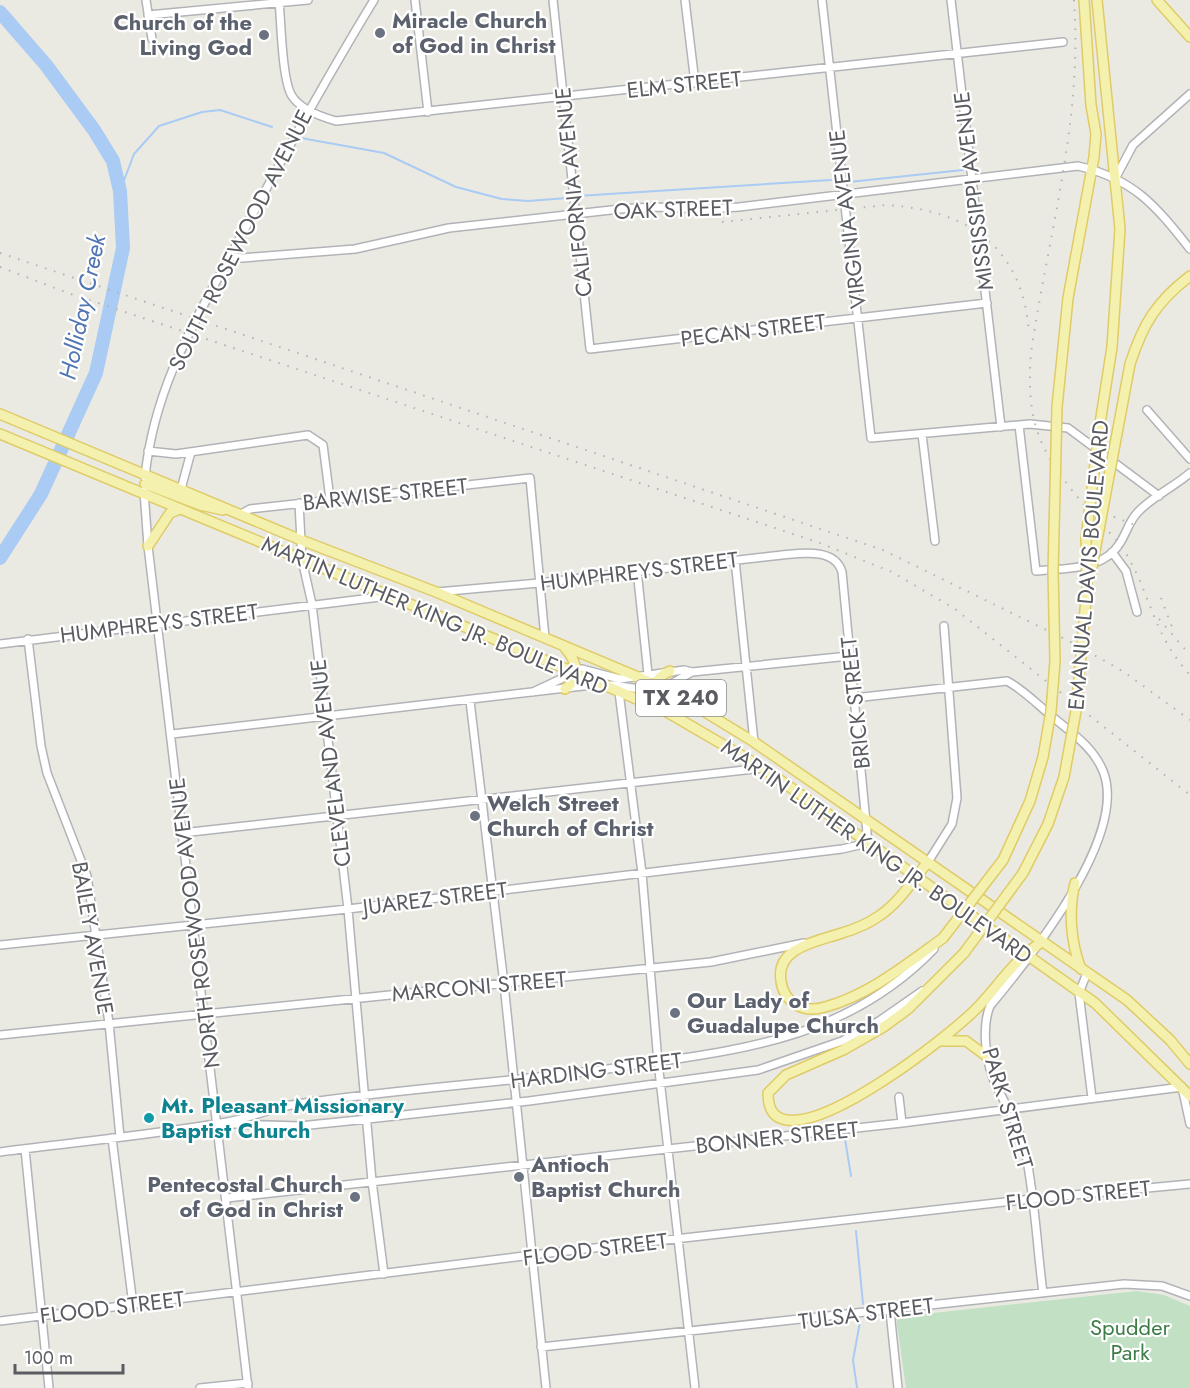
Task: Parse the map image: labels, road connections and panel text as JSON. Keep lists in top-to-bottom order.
{
  "streets": {
    "main road": [
      "EMANUAL DAVIS BOULEVARD",
      "MARTIN LUTHER KING JR. BOULEVARD",
      "TX 240",
      "MARCONI STREET"
    ],
    "street": [
      "ELM STREET",
      "MISSISSIPPI AVENUE",
      "CALIFORNIA AVENUE",
      "OAK STREET",
      "VIRGINIA AVENUE",
      "SOUTH ROSEWOOD AVENUE",
      "PECAN STREET",
      "BARWISE STREET",
      "HUMPHREYS STREET",
      "BRICK STREET",
      "CLEVELAND AVENUE",
      "JUAREZ STREET",
      "NORTH ROSEWOOD AVENUE",
      "BAILEY AVENUE",
      "HARDING STREET",
      "PARK STREET",
      "BONNER STREET",
      "FLOOD STREET",
      "TULSA STREET"
    ]
  },
  "crossings": [
    ["ELM STREET", "MISSISSIPPI AVENUE"],
    ["ELM STREET", "CALIFORNIA AVENUE"],
    ["ELM STREET", "VIRGINIA AVENUE"],
    ["ELM STREET", "SOUTH ROSEWOOD AVENUE"],
    ["MISSISSIPPI AVENUE", "OAK STREET"],
    ["MISSISSIPPI AVENUE", "PECAN STREET"],
    ["CALIFORNIA AVENUE", "OAK STREET"],
    ["CALIFORNIA AVENUE", "PECAN STREET"],
    ["OAK STREET", "VIRGINIA AVENUE"],
    ["OAK STREET", "SOUTH ROSEWOOD AVENUE"],
    ["OAK STREET", "EMANUAL DAVIS BOULEVARD"],
    ["VIRGINIA AVENUE", "PECAN STREET"],
    ["SOUTH ROSEWOOD AVENUE", "MARTIN LUTHER KING JR. BOULEVARD"],
    ["SOUTH ROSEWOOD AVENUE", "NORTH ROSEWOOD AVENUE"],
    ["BARWISE STREET", "HUMPHREYS STREET"],
    ["BARWISE STREET", "MARTIN LUTHER KING JR. BOULEVARD"],
    ["BARWISE STREET", "CLEVELAND AVENUE"],
    ["EMANUAL DAVIS BOULEVARD", "MARCONI STREET"],
    ["EMANUAL DAVIS BOULEVARD", "HARDING STREET"],
    ["HUMPHREYS STREET", "MARTIN LUTHER KING JR. BOULEVARD"],
    ["HUMPHREYS STREET", "BRICK STREET"],
    ["HUMPHREYS STREET", "CLEVELAND AVENUE"],
    ["HUMPHREYS STREET", "NORTH ROSEWOOD AVENUE"],
    ["HUMPHREYS STREET", "BAILEY AVENUE"],
    ["MARTIN LUTHER KING JR. BOULEVARD", "BRICK STREET"],
    ["MARTIN LUTHER KING JR. BOULEVARD", "CLEVELAND AVENUE"],
    ["MARTIN LUTHER KING JR. BOULEVARD", "JUAREZ STREET"],
    ["MARTIN LUTHER KING JR. BOULEVARD", "NORTH ROSEWOOD AVENUE"],
    ["MARTIN LUTHER KING JR. BOULEVARD", "MARCONI STREET"],
    ["MARTIN LUTHER KING JR. BOULEVARD", "PARK STREET"],
    ["MARTIN LUTHER KING JR. BOULEVARD", "BONNER STREET"],
    ["BRICK STREET", "JUAREZ STREET"],
    ["CLEVELAND AVENUE", "JUAREZ STREET"],
    ["CLEVELAND AVENUE", "MARCONI STREET"],
    ["CLEVELAND AVENUE", "HARDING STREET"],
    ["CLEVELAND AVENUE", "BONNER STREET"],
    ["CLEVELAND AVENUE", "FLOOD STREET"],
    ["JUAREZ STREET", "NORTH ROSEWOOD AVENUE"],
    ["JUAREZ STREET", "BAILEY AVENUE"],
    ["NORTH ROSEWOOD AVENUE", "MARCONI STREET"],
    ["NORTH ROSEWOOD AVENUE", "HARDING STREET"],
    ["NORTH ROSEWOOD AVENUE", "BONNER STREET"],
    ["NORTH ROSEWOOD AVENUE", "FLOOD STREET"],
    ["BAILEY AVENUE", "MARCONI STREET"],
    ["BAILEY AVENUE", "HARDING STREET"],
    ["BAILEY AVENUE", "FLOOD STREET"],
    ["PARK STREET", "BONNER STREET"],
    ["PARK STREET", "FLOOD STREET"],
    ["PARK STREET", "TULSA STREET"]
  ],
  "water": ["Holliday Creek"],
  "parks": ["Spudder Park"],
  "places": [
    "Miracle Church of God in Christ",
    "Church of the Living God",
    "Welch Street Church of Christ",
    "Our Lady of Guadalupe Church",
    "Mt. Pleasant Missionary Baptist Church",
    "Antioch Baptist Church",
    "Pentecostal Church of God in Christ"
  ],
  "scale_bar": "100 m"
}
